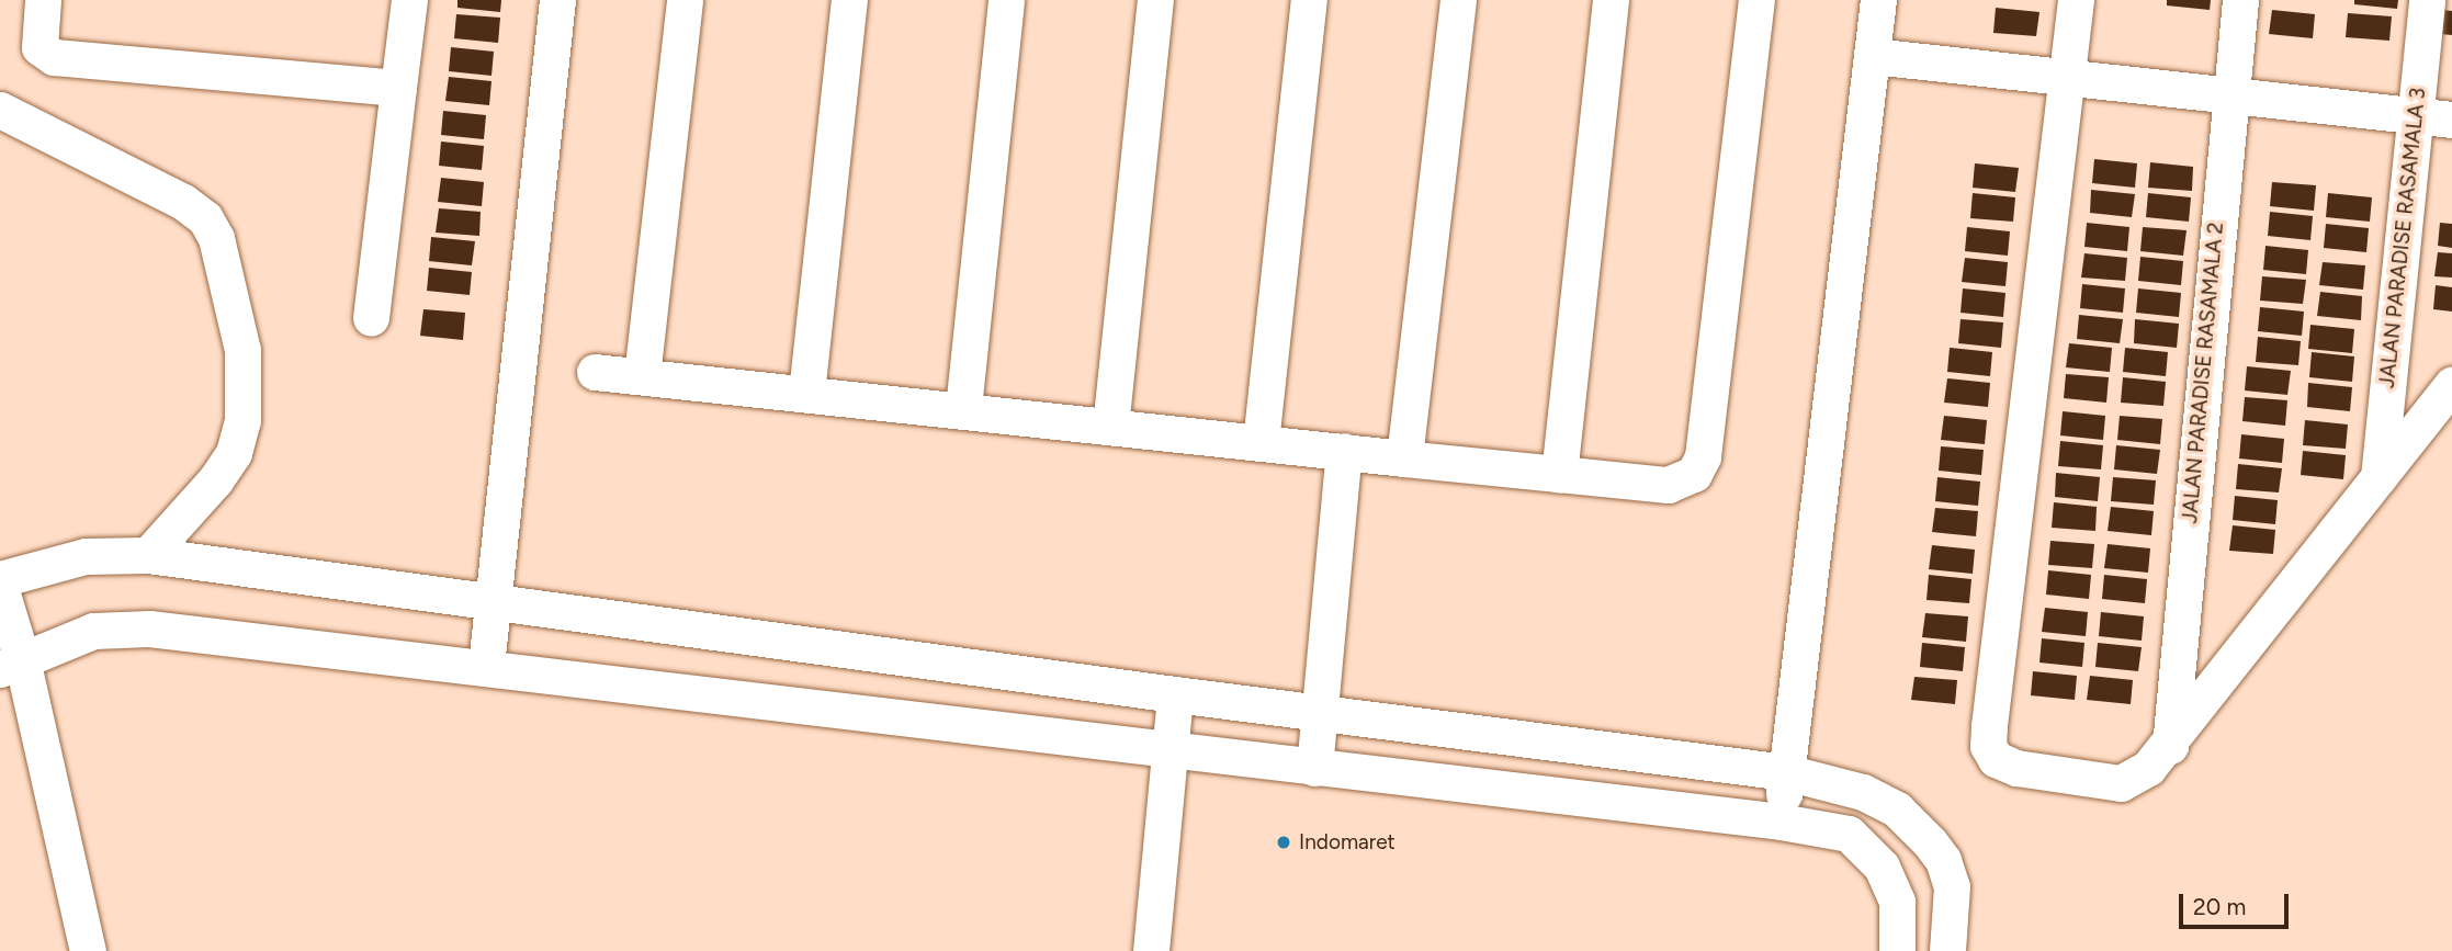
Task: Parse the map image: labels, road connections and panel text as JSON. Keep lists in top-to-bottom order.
{
  "streets": {
    "street": ["JALAN PARADISE RASAMALA 3", "JALAN PARADISE RASAMALA 2"]
  },
  "places": ["Indomaret"],
  "scale_bar": "20 m"
}
